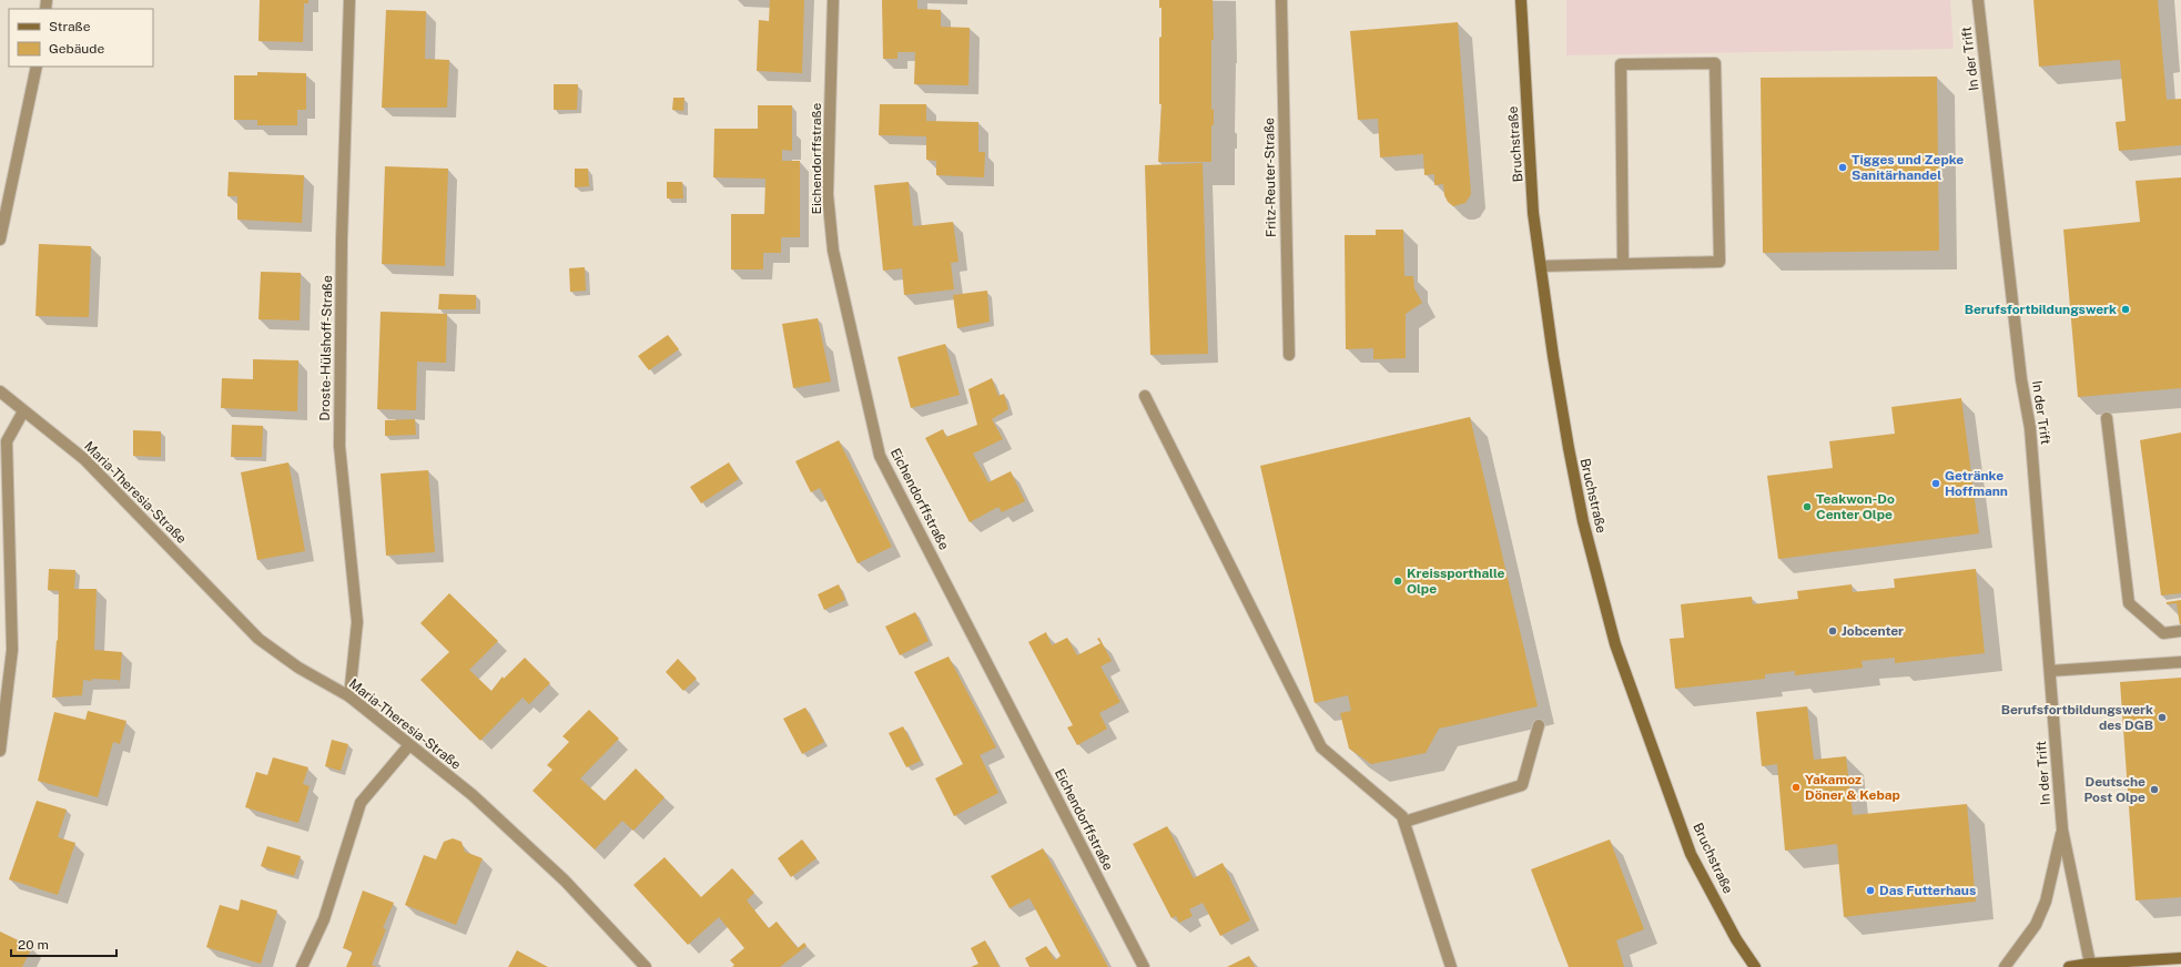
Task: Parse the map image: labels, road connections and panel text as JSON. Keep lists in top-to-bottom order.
{
  "streets": {
    "main road": ["Bruchstraße"],
    "street": [
      "In der Trift",
      "Eichendorffstraße",
      "Fritz-Reuter-Straße",
      "Droste-Hülshoff-Straße",
      "Maria-Theresia-Straße"
    ]
  },
  "crossings": [
    ["Droste-Hülshoff-Straße", "Maria-Theresia-Straße"]
  ],
  "places": [
    "Tigges und Zepke Sanitärhandel",
    "Berufsfortbildungswerk",
    "Getränke Hoffmann",
    "Teakwon-Do Center Olpe",
    "Kreissporthalle Olpe",
    "Jobcenter",
    "Berufsfortbildungswerk des DGB",
    "Yakamoz Döner & Kebap",
    "Deutsche Post Olpe",
    "Das Futterhaus"
  ],
  "legend": ["Straße", "Gebäude"],
  "scale_bar": "20 m"
}
